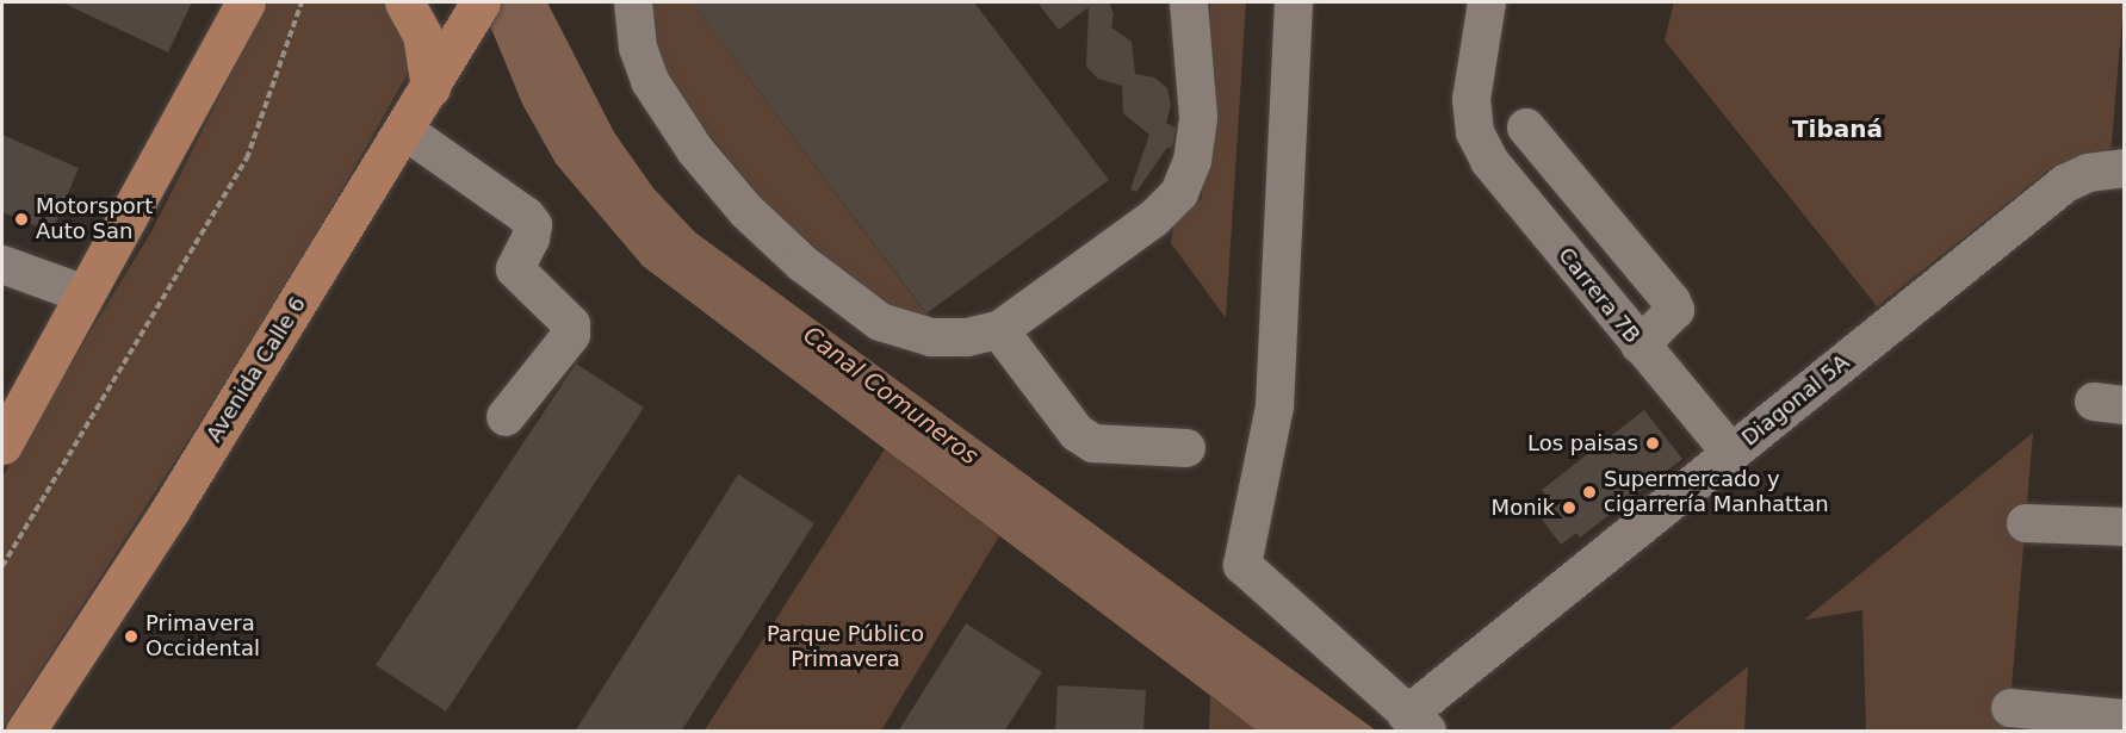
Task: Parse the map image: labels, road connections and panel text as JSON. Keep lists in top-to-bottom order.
{
  "streets": {
    "main road": ["Avenida Calle 6"],
    "street": ["Carrera 7B", "Diagonal 5A"]
  },
  "crossings": [
    ["Carrera 7B", "Diagonal 5A"]
  ],
  "districts": ["Tibaná"],
  "water": ["Canal Comuneros"],
  "parks": ["Parque Público Primavera"],
  "places": [
    "Motorsport Auto San",
    "Los paisas",
    "Supermercado y cigarrería Manhattan",
    "Monik",
    "Primavera Occidental"
  ]
}
